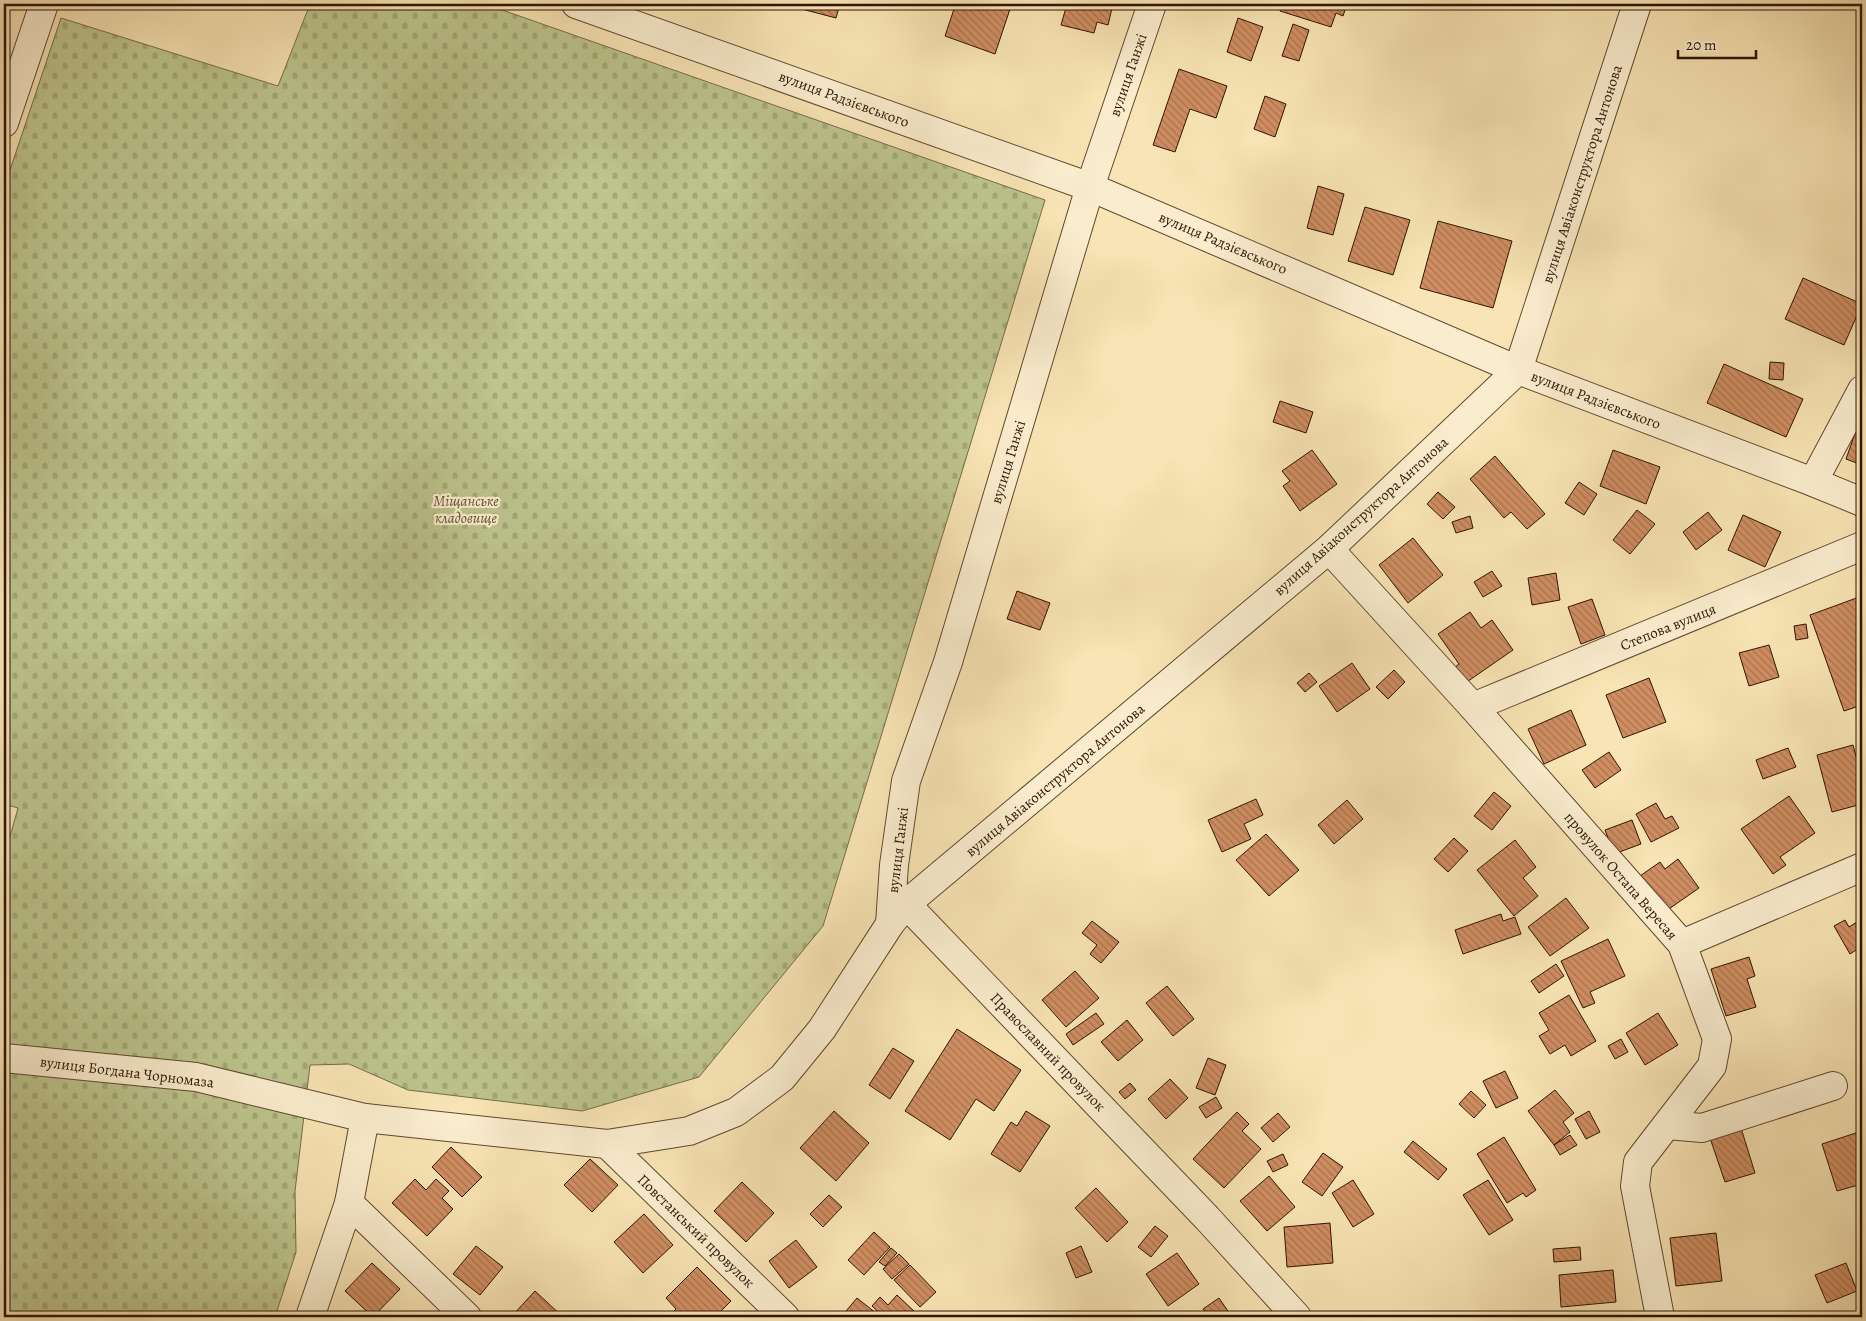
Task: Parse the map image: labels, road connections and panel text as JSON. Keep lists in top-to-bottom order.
{
  "streets": {
    "street": [
      "вулиця Ганжі",
      "вулиця Радзієвського",
      "вулиця Авіаконструктора Антонова",
      "Степова вулиця",
      "провулок Остапа Вересая",
      "Православний провулок",
      "вулиця Богдана Чорномаза",
      "Повстанський провулок"
    ]
  },
  "crossings": [
    ["вулиця Ганжі", "вулиця Радзієвського"],
    ["вулиця Ганжі", "вулиця Авіаконструктора Антонова"],
    ["вулиця Ганжі", "Православний провулок"],
    ["вулиця Ганжі", "вулиця Богдана Чорномаза"],
    ["вулиця Радзієвського", "вулиця Авіаконструктора Антонова"],
    ["вулиця Авіаконструктора Антонова", "провулок Остапа Вересая"],
    ["вулиця Авіаконструктора Антонова", "Православний провулок"],
    ["вулиця Авіаконструктора Антонова", "вулиця Богдана Чорномаза"],
    ["Степова вулиця", "провулок Остапа Вересая"],
    ["Православний провулок", "вулиця Богдана Чорномаза"],
    ["вулиця Богдана Чорномаза", "Повстанський провулок"]
  ],
  "parks": ["Міщанське кладовище"],
  "scale_bar": "20 m"
}
